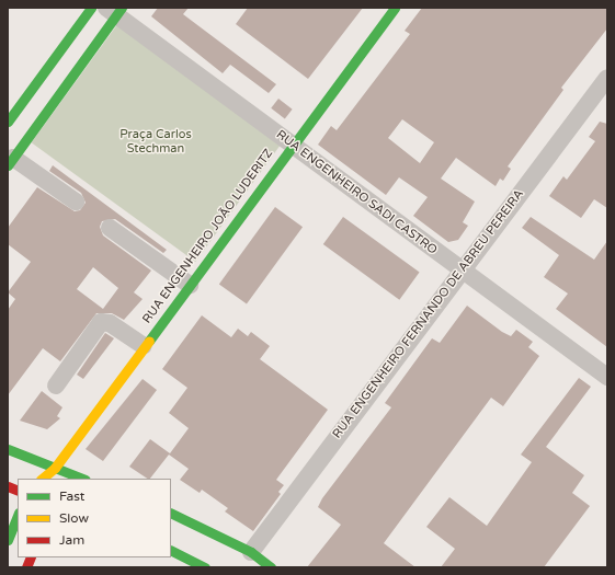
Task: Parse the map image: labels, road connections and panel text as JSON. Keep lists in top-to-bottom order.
{
  "streets": {
    "street": ["RUA ENGENHEIRO SADI CASTRO", "RUA ENGENHEIRO JOÃO LUDERITZ", "RUA ENGENHEIRO FERNANDO DE ABREU PEREIRA"]
  },
  "crossings": [
    ["RUA ENGENHEIRO SADI CASTRO", "RUA ENGENHEIRO JOÃO LUDERITZ"],
    ["RUA ENGENHEIRO SADI CASTRO", "RUA ENGENHEIRO FERNANDO DE ABREU PEREIRA"]
  ],
  "parks": ["Praça Carlos Stechman"],
  "legend": ["Fast", "Slow", "Jam"]
}
